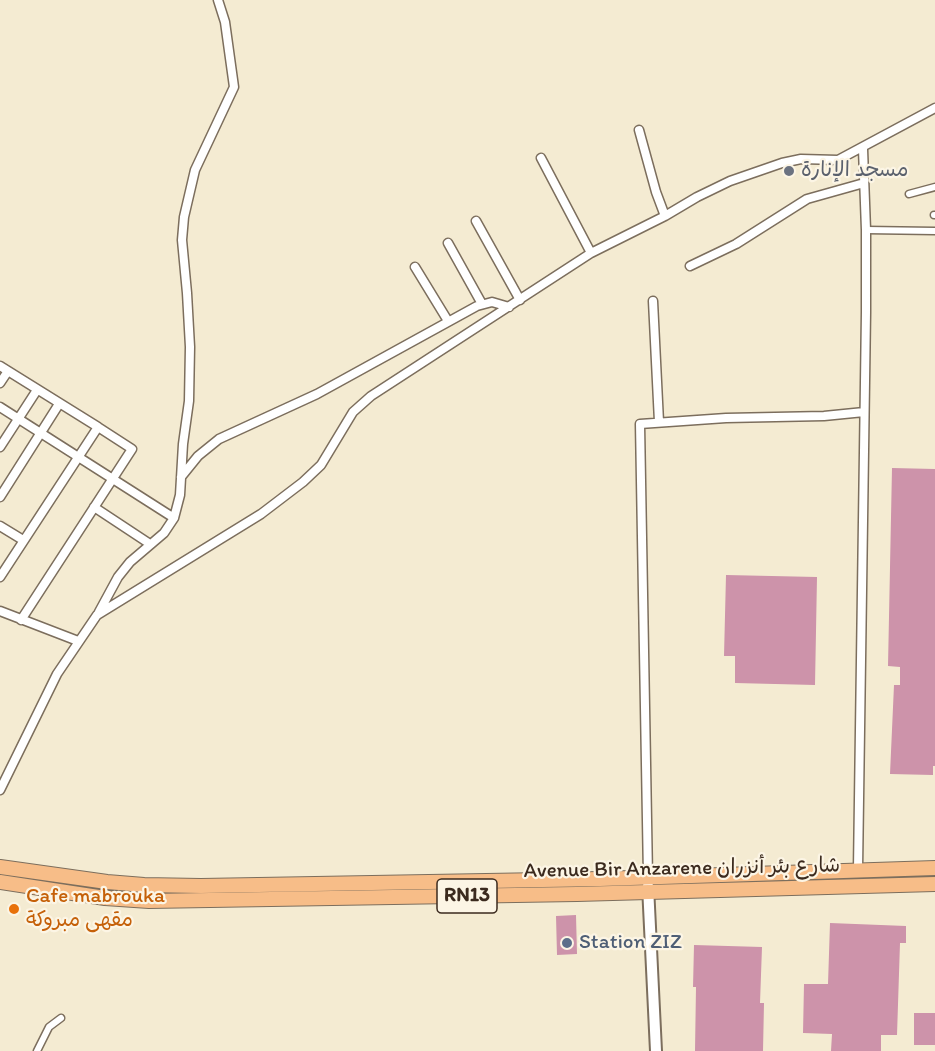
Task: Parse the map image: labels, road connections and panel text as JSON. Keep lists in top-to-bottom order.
{
  "streets": {
    "main road": ["Avenue Bir Anzarene شارع بئر أنزران", "RN13"]
  },
  "places": ["مسجد الإنارة", "Cafe mabrouka مقهى مبروكة", "Station ZIZ"]
}
